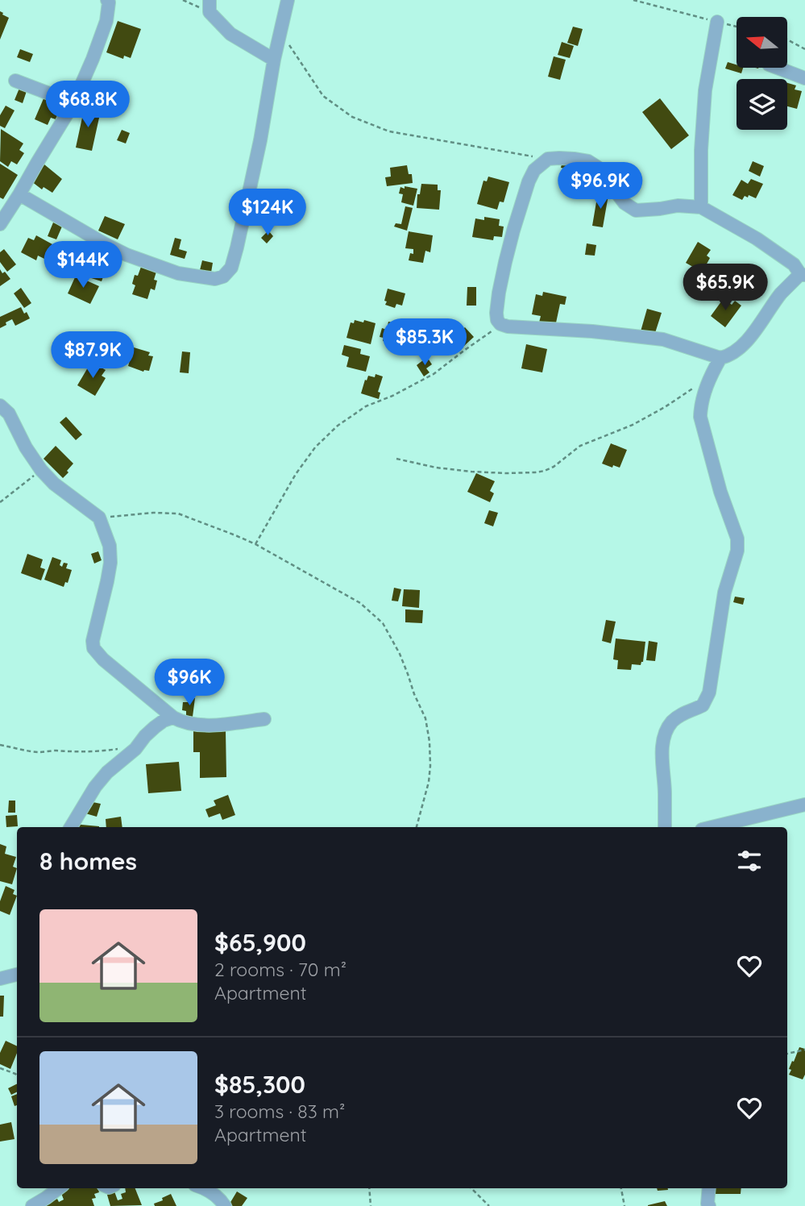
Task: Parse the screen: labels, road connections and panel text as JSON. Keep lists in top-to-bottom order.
{
  "north": "left",
  "page": {
    "price": [
      "$68.8K",
      "$96.9K",
      "$124K",
      "$144K",
      "$65.9K",
      "$85.3K",
      "$87.9K",
      "$96K"
    ],
    "heading": "8 homes",
    "list": [
      {
        "name": "$65,900",
        "note": "2 rooms · 70 m² · Apartment"
      },
      {
        "name": "$85,300",
        "note": "3 rooms · 83 m² · Apartment"
      }
    ]
  }
}
